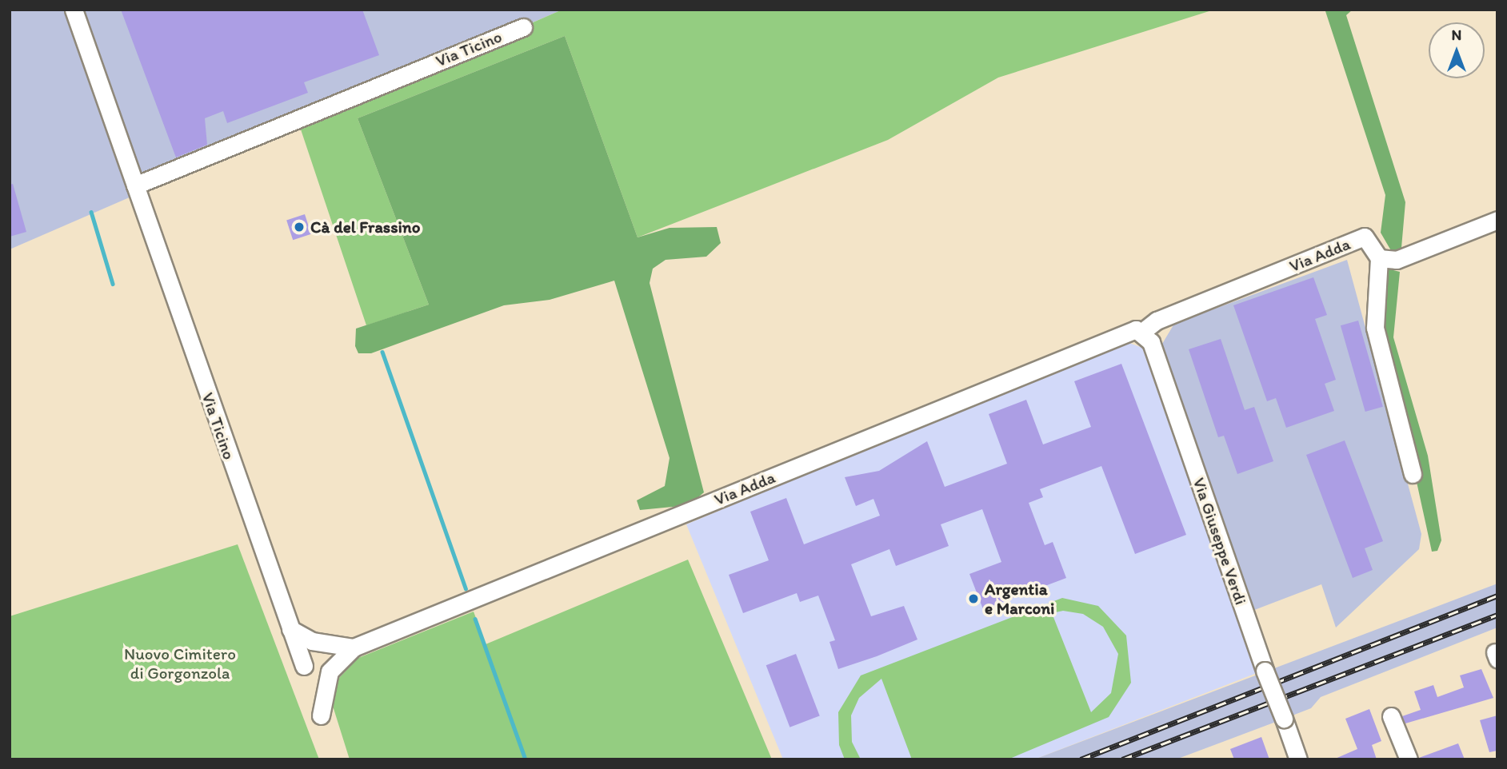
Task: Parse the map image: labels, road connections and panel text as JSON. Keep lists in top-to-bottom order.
{
  "streets": {
    "street": ["Via Ticino", "Via Adda", "Via Giuseppe Verdi"]
  },
  "crossings": [
    ["Via Ticino", "Via Adda"],
    ["Via Adda", "Via Giuseppe Verdi"]
  ],
  "parks": ["Nuovo Cimitero di Gorgonzola"],
  "places": ["Cà del Frassino", "Argentia e Marconi"],
  "north": "top"
}
